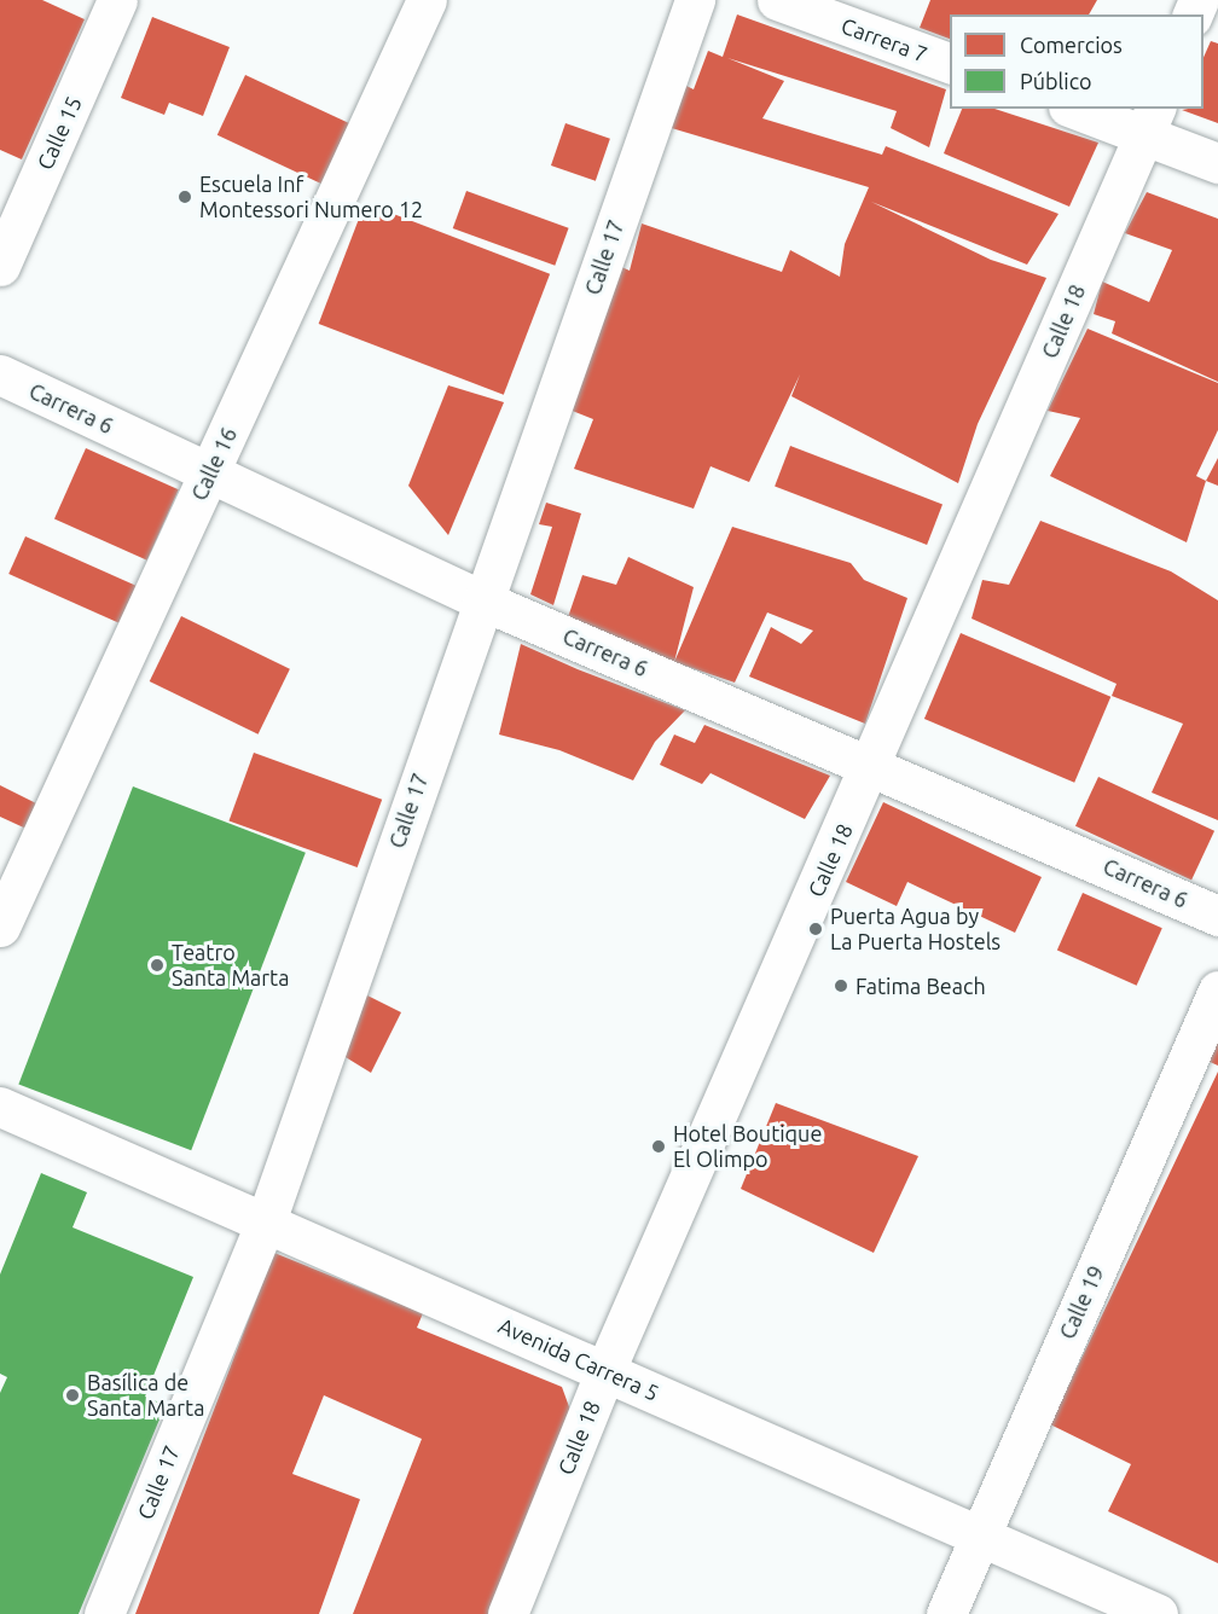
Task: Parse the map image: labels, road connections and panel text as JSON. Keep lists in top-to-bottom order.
{
  "streets": {
    "street": [
      "Carrera 7",
      "Calle 15",
      "Calle 17",
      "Calle 18",
      "Carrera 6",
      "Calle 16",
      "Calle 19",
      "Avenida Carrera 5"
    ]
  },
  "crossings": [
    ["Calle 17", "Carrera 6"],
    ["Calle 17", "Avenida Carrera 5"],
    ["Calle 18", "Carrera 6"],
    ["Calle 18", "Avenida Carrera 5"],
    ["Carrera 6", "Calle 16"],
    ["Calle 19", "Avenida Carrera 5"]
  ],
  "places": [
    "Escuela Inf Montessori Numero 12",
    "Puerta Agua by La Puerta Hostels",
    "Teatro Santa Marta",
    "Fatima Beach",
    "Hotel Boutique El Olimpo",
    "Basílica de Santa Marta"
  ],
  "legend": ["Comercios", "Público"]
}
